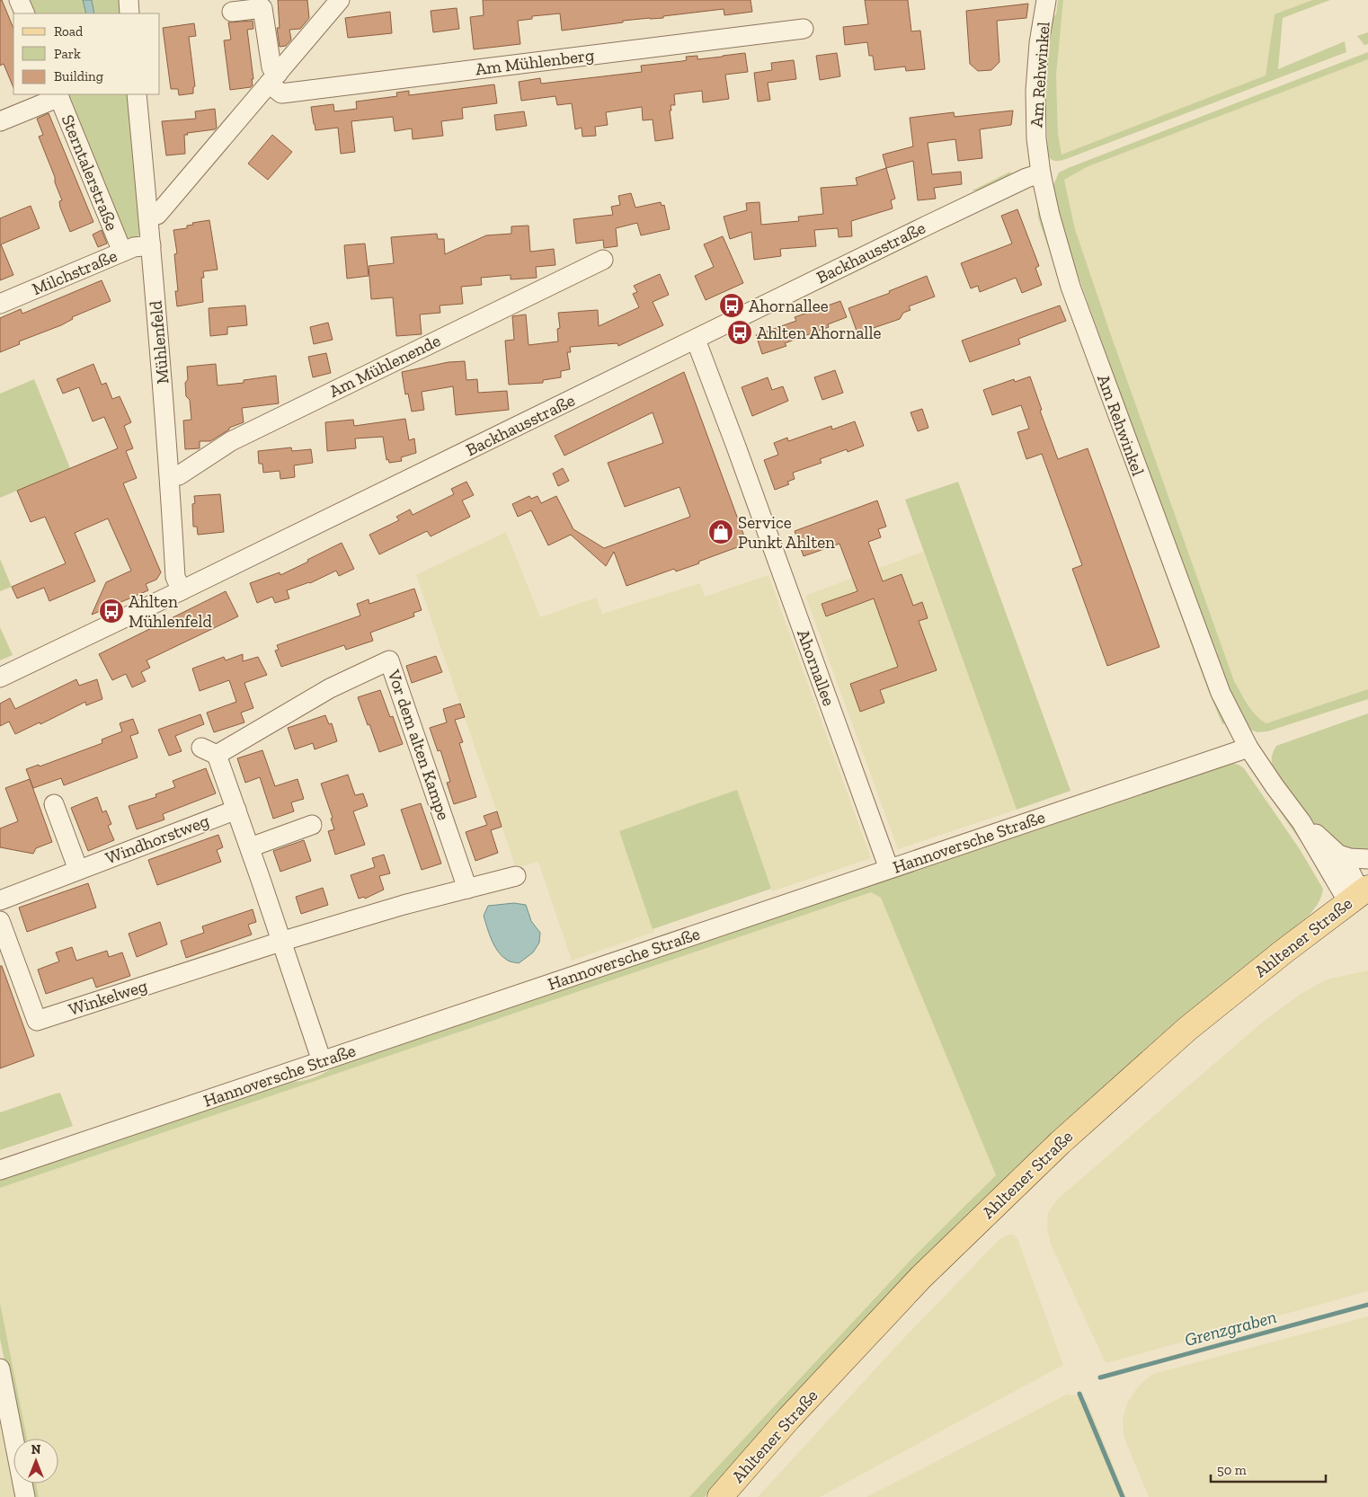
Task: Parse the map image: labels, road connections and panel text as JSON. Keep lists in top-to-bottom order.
{
  "streets": {
    "main road": ["Ahltener Straße"],
    "street": [
      "Am Mühlenberg",
      "Am Rehwinkel",
      "Sterntalerstraße",
      "Backhausstraße",
      "Milchstraße",
      "Mühlenfeld",
      "Am Mühlenende",
      "Ahornallee",
      "Vor dem alten Kampe",
      "Windhorstweg",
      "Hannoversche Straße",
      "Winkelweg"
    ]
  },
  "crossings": [
    ["Am Rehwinkel", "Backhausstraße"],
    ["Am Rehwinkel", "Hannoversche Straße"],
    ["Am Rehwinkel", "Ahltener Straße"],
    ["Sterntalerstraße", "Milchstraße"],
    ["Backhausstraße", "Mühlenfeld"],
    ["Backhausstraße", "Ahornallee"],
    ["Milchstraße", "Mühlenfeld"],
    ["Mühlenfeld", "Am Mühlenende"],
    ["Ahornallee", "Hannoversche Straße"],
    ["Vor dem alten Kampe", "Windhorstweg"],
    ["Vor dem alten Kampe", "Hannoversche Straße"],
    ["Vor dem alten Kampe", "Winkelweg"]
  ],
  "water": ["Grenzgraben"],
  "places": {
    "bus stop": ["Ahornallee", "Ahlten Ahornalle", "Ahlten Mühlenfeld"],
    "shop": ["Service Punkt Ahlten"]
  },
  "legend": ["Road", "Park", "Building"],
  "scale_bar": "50 m",
  "north": "top"
}
